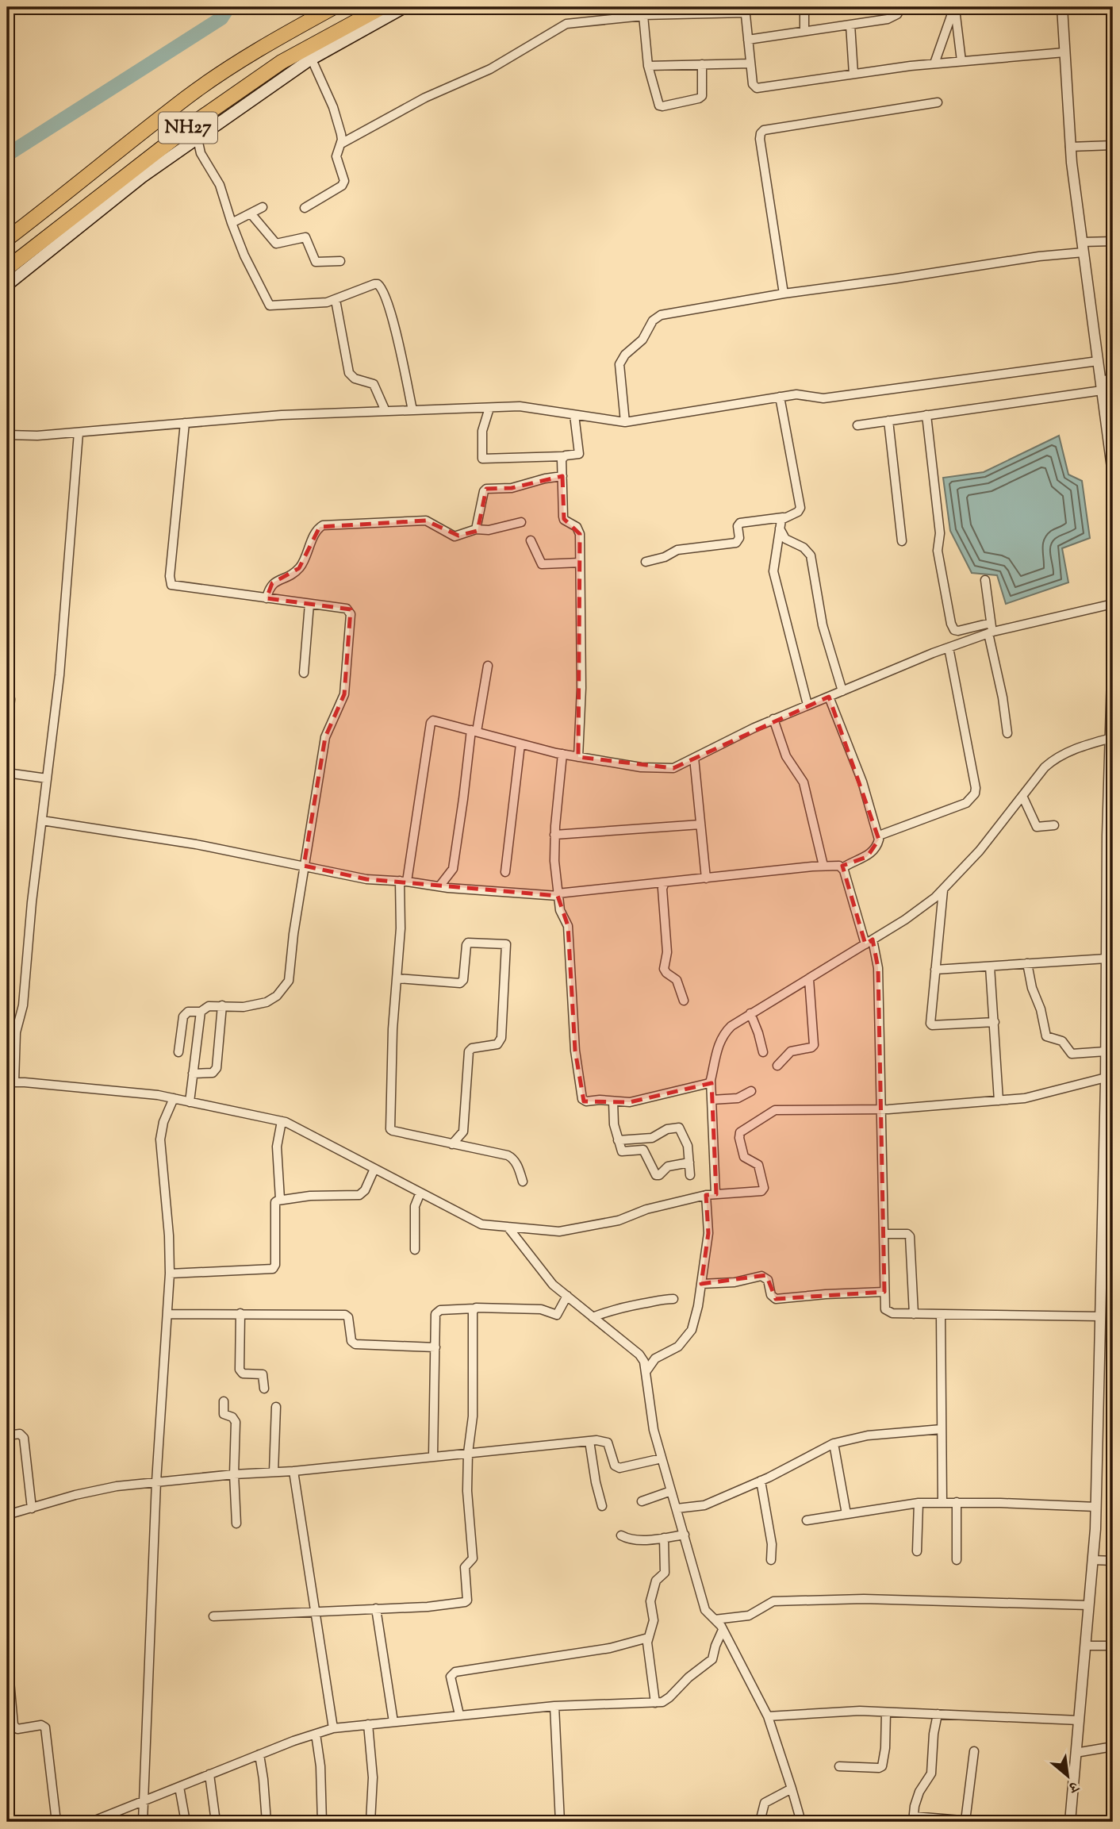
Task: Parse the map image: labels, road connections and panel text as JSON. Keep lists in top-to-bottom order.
{
  "streets": {
    "highway": ["NH27"]
  },
  "north": "bottom right"
}
